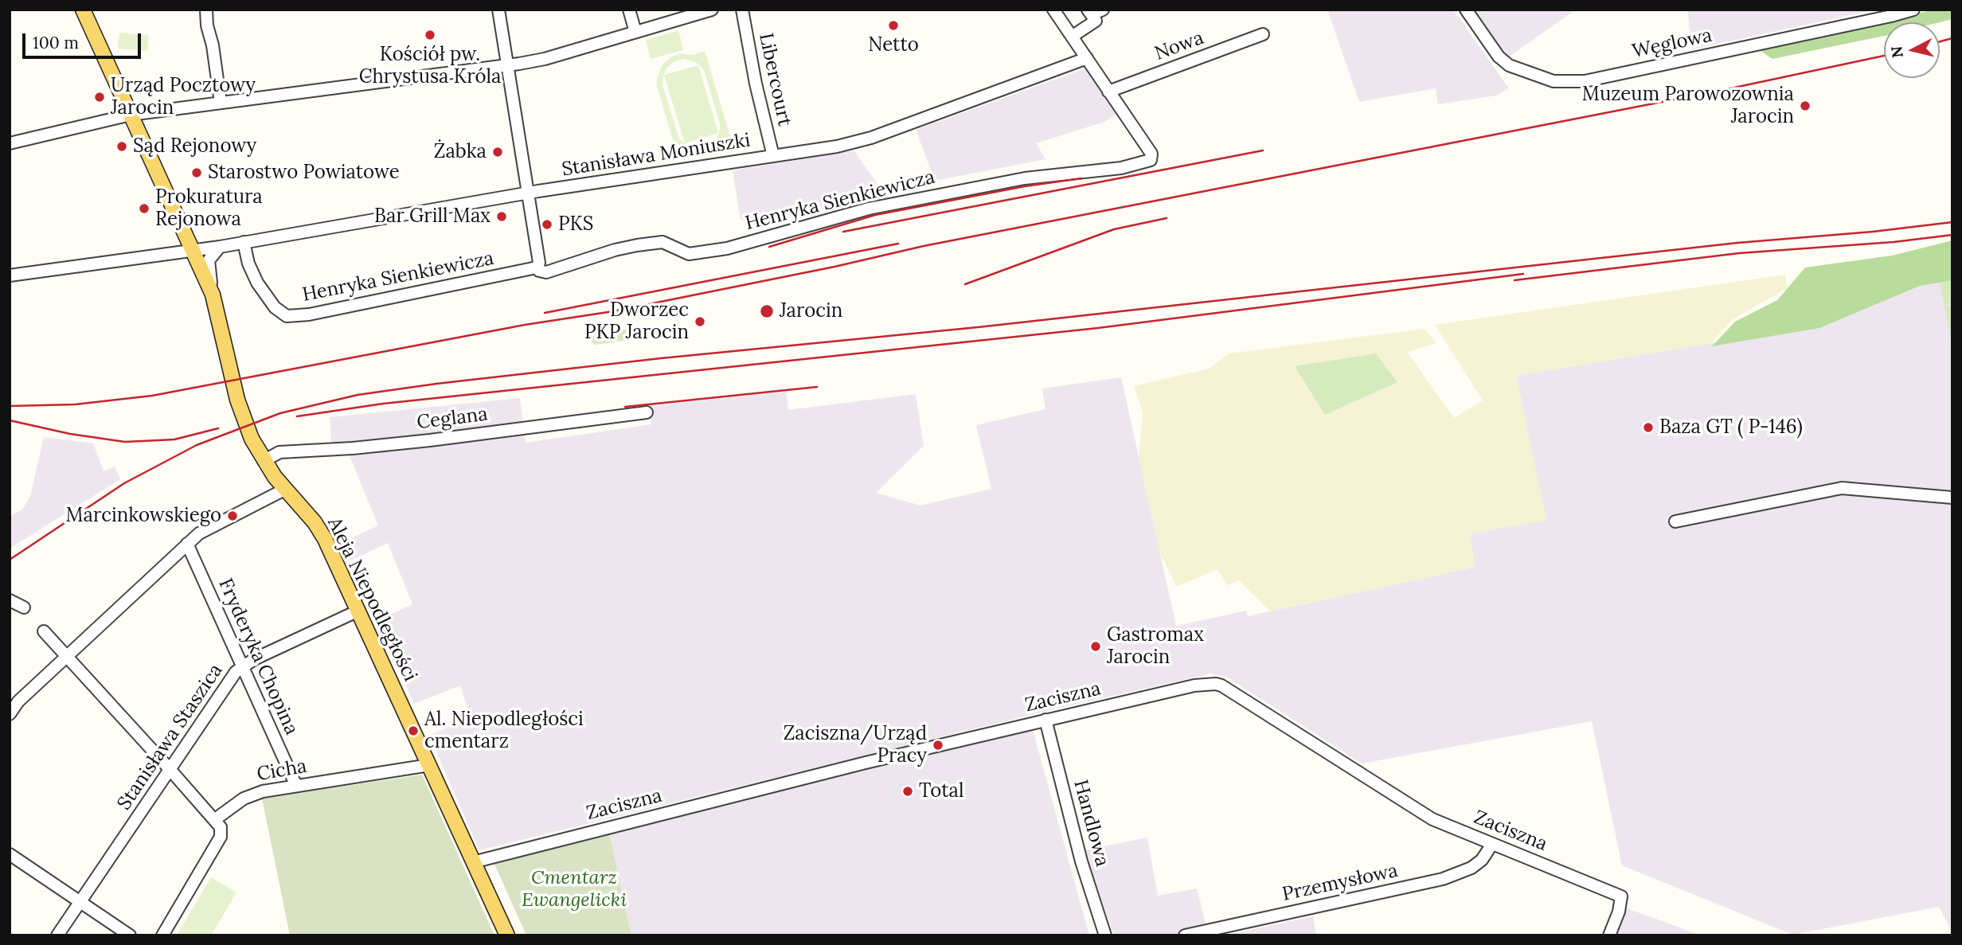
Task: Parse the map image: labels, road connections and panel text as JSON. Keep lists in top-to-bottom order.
{
  "streets": {
    "main road": ["Aleja Niepodległości"],
    "street": [
      "Węglowa",
      "Nowa",
      "Libercourt",
      "Stanisława Moniuszki",
      "Henryka Sienkiewicza",
      "Ceglana",
      "Fryderyka Chopina",
      "Zaciszna",
      "Stanisława Staszica",
      "Cicha",
      "Handlowa",
      "Przemysłowa"
    ]
  },
  "crossings": [
    ["Nowa", "Henryka Sienkiewicza"],
    ["Libercourt", "Stanisława Moniuszki"],
    ["Stanisława Moniuszki", "Henryka Sienkiewicza"],
    ["Stanisława Moniuszki", "Aleja Niepodległości"],
    ["Ceglana", "Aleja Niepodległości"],
    ["Aleja Niepodległości", "Zaciszna"],
    ["Aleja Niepodległości", "Stanisława Staszica"],
    ["Aleja Niepodległości", "Cicha"],
    ["Fryderyka Chopina", "Stanisława Staszica"],
    ["Fryderyka Chopina", "Cicha"],
    ["Zaciszna", "Handlowa"],
    ["Zaciszna", "Przemysłowa"]
  ],
  "parks": ["Cmentarz Ewangelicki"],
  "places": [
    "Netto",
    "Kościół pw. Chrystusa Króla",
    "Urząd Pocztowy Jarocin",
    "Muzeum Parowozownia Jarocin",
    "Sąd Rejonowy",
    "Żabka",
    "Starostwo Powiatowe",
    "Prokuratura Rejonowa",
    "Bar Grill Max",
    "PKS",
    "Jarocin",
    "Dworzec PKP Jarocin",
    "Baza GT ( P-146)",
    "Marcinkowskiego",
    "Gastromax Jarocin",
    "Al. Niepodległości cmentarz",
    "Zaciszna/Urząd Pracy",
    "Total"
  ],
  "scale_bar": "100 m",
  "north": "left"
}
